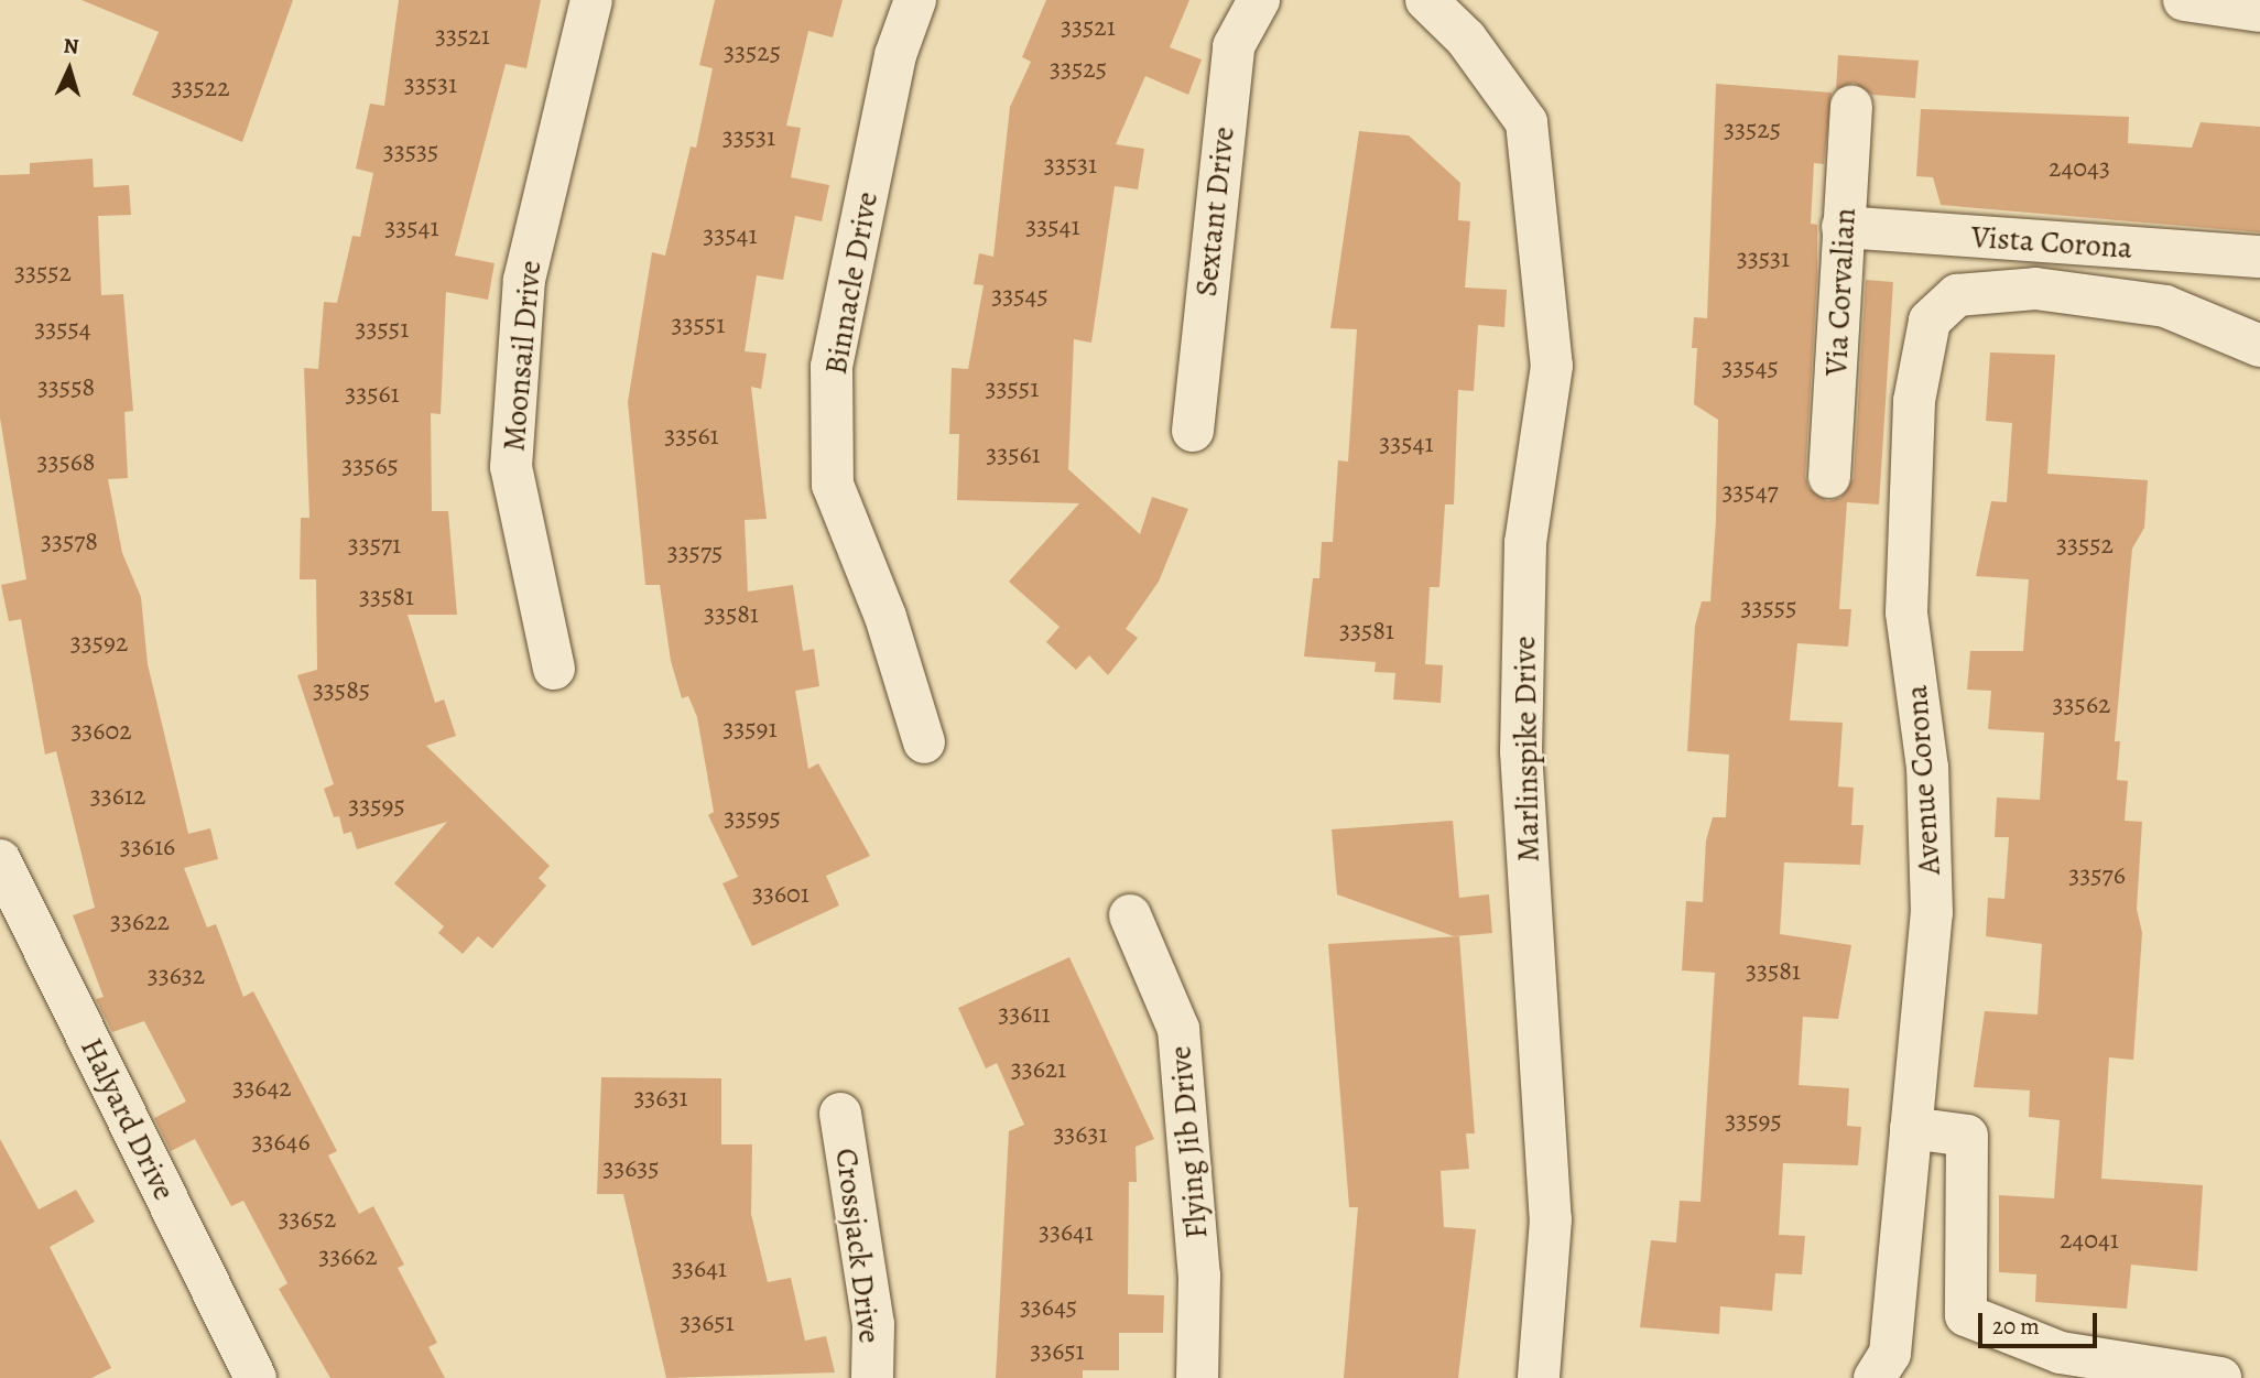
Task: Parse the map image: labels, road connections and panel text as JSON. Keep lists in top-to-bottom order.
{
  "streets": {
    "street": [
      "Sextant Drive",
      "Vista Corona",
      "Binnacle Drive",
      "Via Corvalian",
      "Moonsail Drive",
      "Marlinspike Drive",
      "Avenue Corona",
      "Halyard Drive",
      "Flying Jib Drive",
      "Crossjack Drive"
    ]
  },
  "crossings": [
    ["Vista Corona", "Via Corvalian"]
  ],
  "house_numbers": [
    "33521",
    "33521",
    "33525",
    "33525",
    "33531",
    "33522",
    "33525",
    "33531",
    "33535",
    "33531",
    "24043",
    "33541",
    "33541",
    "33541",
    "33531",
    "33552",
    "33545",
    "33551",
    "33554",
    "33551",
    "33545",
    "33558",
    "33551",
    "33561",
    "33561",
    "33541",
    "33561",
    "33568",
    "33565",
    "33547",
    "33578",
    "33571",
    "33552",
    "33575",
    "33581",
    "33555",
    "33581",
    "33581",
    "33592",
    "33585",
    "33562",
    "33591",
    "33602",
    "33612",
    "33595",
    "33595",
    "33616",
    "33576",
    "33601",
    "33622",
    "33581",
    "33632",
    "33611",
    "33621",
    "33642",
    "33631",
    "33595",
    "33631",
    "33646",
    "33635",
    "33652",
    "33641",
    "24041",
    "33662",
    "33641",
    "33645",
    "33651",
    "33651"
  ],
  "scale_bar": "20 m",
  "north": "top"
}
